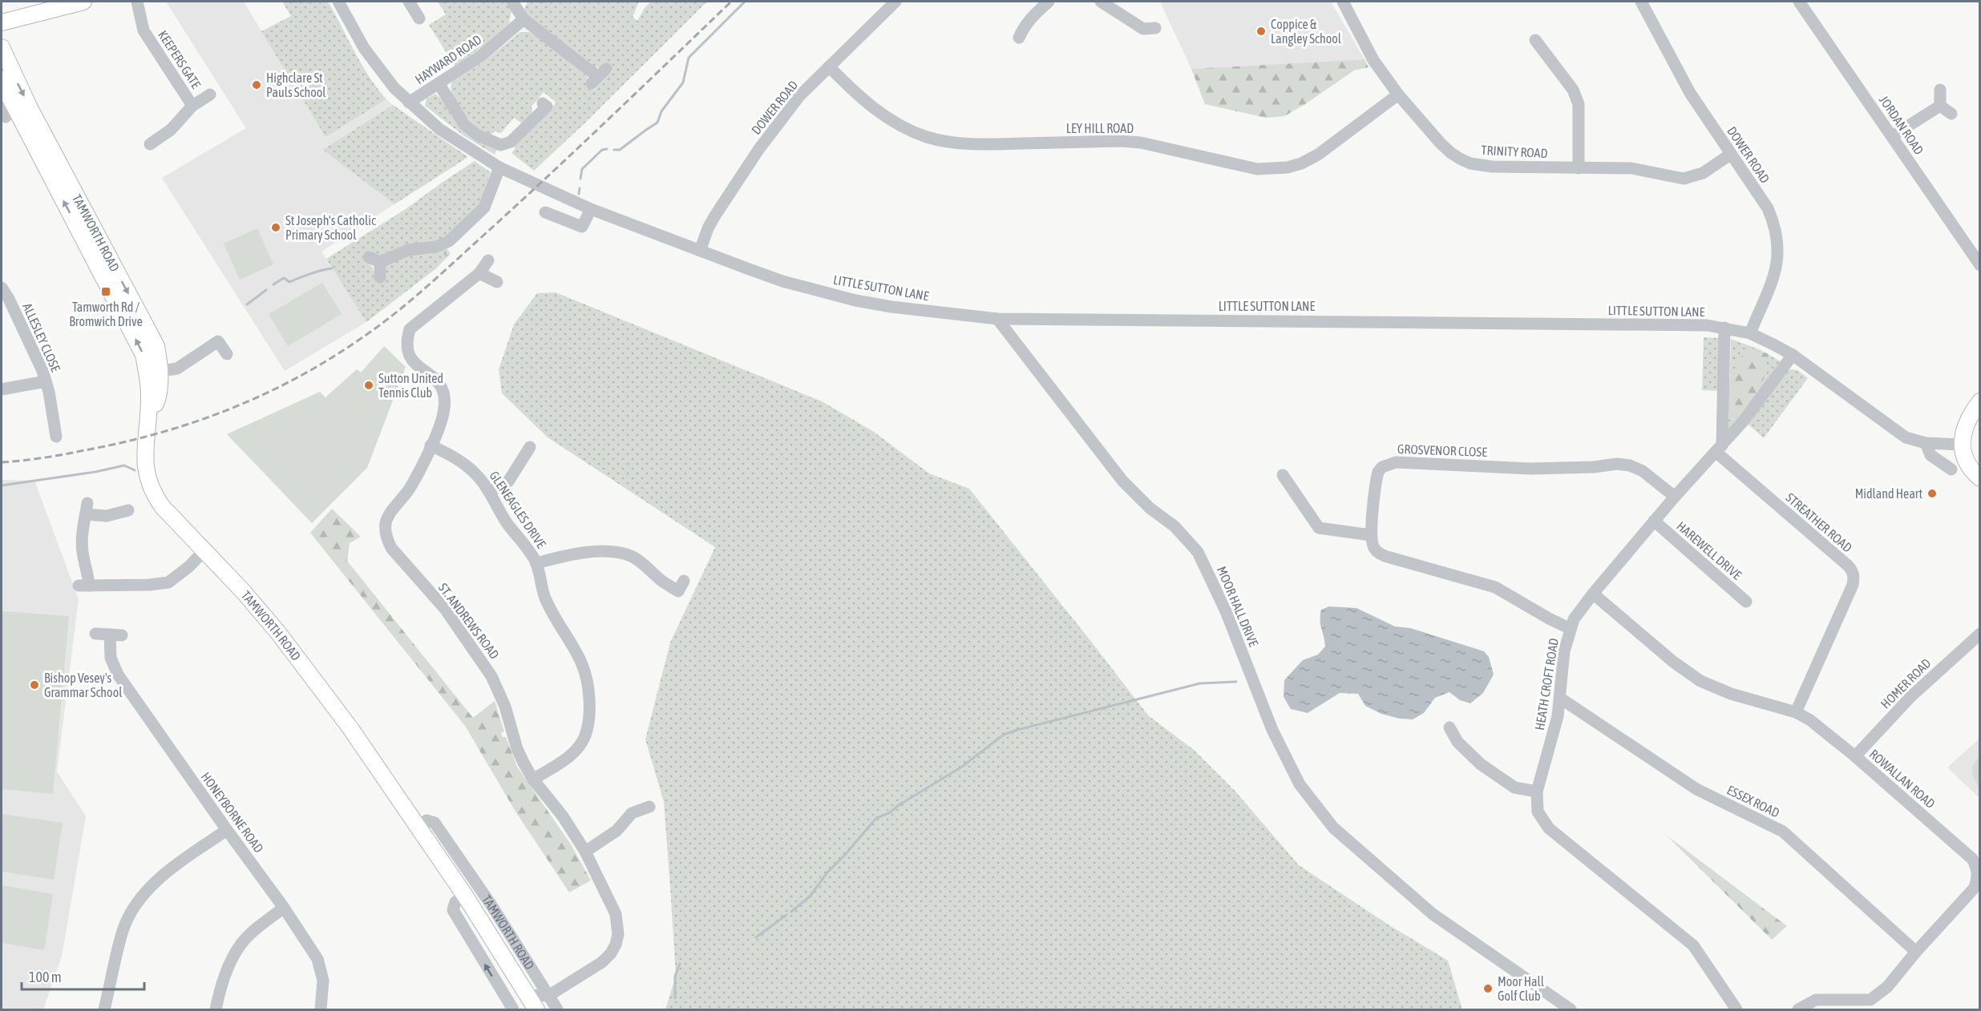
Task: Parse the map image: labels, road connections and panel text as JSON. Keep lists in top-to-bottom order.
{
  "streets": {
    "main road": ["TAMWORTH ROAD"],
    "street": [
      "KEEPERS GATE",
      "HAYWARD ROAD",
      "DOWER ROAD",
      "JORDAN ROAD",
      "LEY HILL ROAD",
      "TRINITY ROAD",
      "LITTLE SUTTON LANE",
      "ALLESLEY CLOSE",
      "GROSVENOR CLOSE",
      "GLENEAGLES DRIVE",
      "STREATHER ROAD",
      "HAREWELL DRIVE",
      "MOOR HALL DRIVE",
      "ST. ANDREWS ROAD",
      "HOMER ROAD",
      "HEATH CROFT ROAD",
      "ROWALLAN ROAD",
      "ESSEX ROAD",
      "HONEYBORNE ROAD"
    ]
  },
  "crossings": [
    ["HAYWARD ROAD", "LITTLE SUTTON LANE"],
    ["DOWER ROAD", "LEY HILL ROAD"],
    ["DOWER ROAD", "TRINITY ROAD"],
    ["DOWER ROAD", "LITTLE SUTTON LANE"],
    ["LEY HILL ROAD", "TRINITY ROAD"],
    ["TAMWORTH ROAD", "ST. ANDREWS ROAD"],
    ["LITTLE SUTTON LANE", "MOOR HALL DRIVE"],
    ["LITTLE SUTTON LANE", "HEATH CROFT ROAD"],
    ["GROSVENOR CLOSE", "HEATH CROFT ROAD"],
    ["GLENEAGLES DRIVE", "ST. ANDREWS ROAD"],
    ["STREATHER ROAD", "HEATH CROFT ROAD"],
    ["STREATHER ROAD", "ROWALLAN ROAD"],
    ["HAREWELL DRIVE", "HEATH CROFT ROAD"],
    ["HOMER ROAD", "ROWALLAN ROAD"],
    ["HEATH CROFT ROAD", "ROWALLAN ROAD"],
    ["HEATH CROFT ROAD", "ESSEX ROAD"],
    ["ROWALLAN ROAD", "ESSEX ROAD"]
  ],
  "places": {
    "other": [
      "Coppice & Langley School",
      "Highclare St Pauls School",
      "St Joseph's Catholic Primary School",
      "Sutton United Tennis Club",
      "Midland Heart",
      "Bishop Vesey's Grammar School",
      "Moor Hall Golf Club"
    ],
    "transit": ["Tamworth Rd / Bromwich Drive"]
  },
  "scale_bar": "100 m"
}
